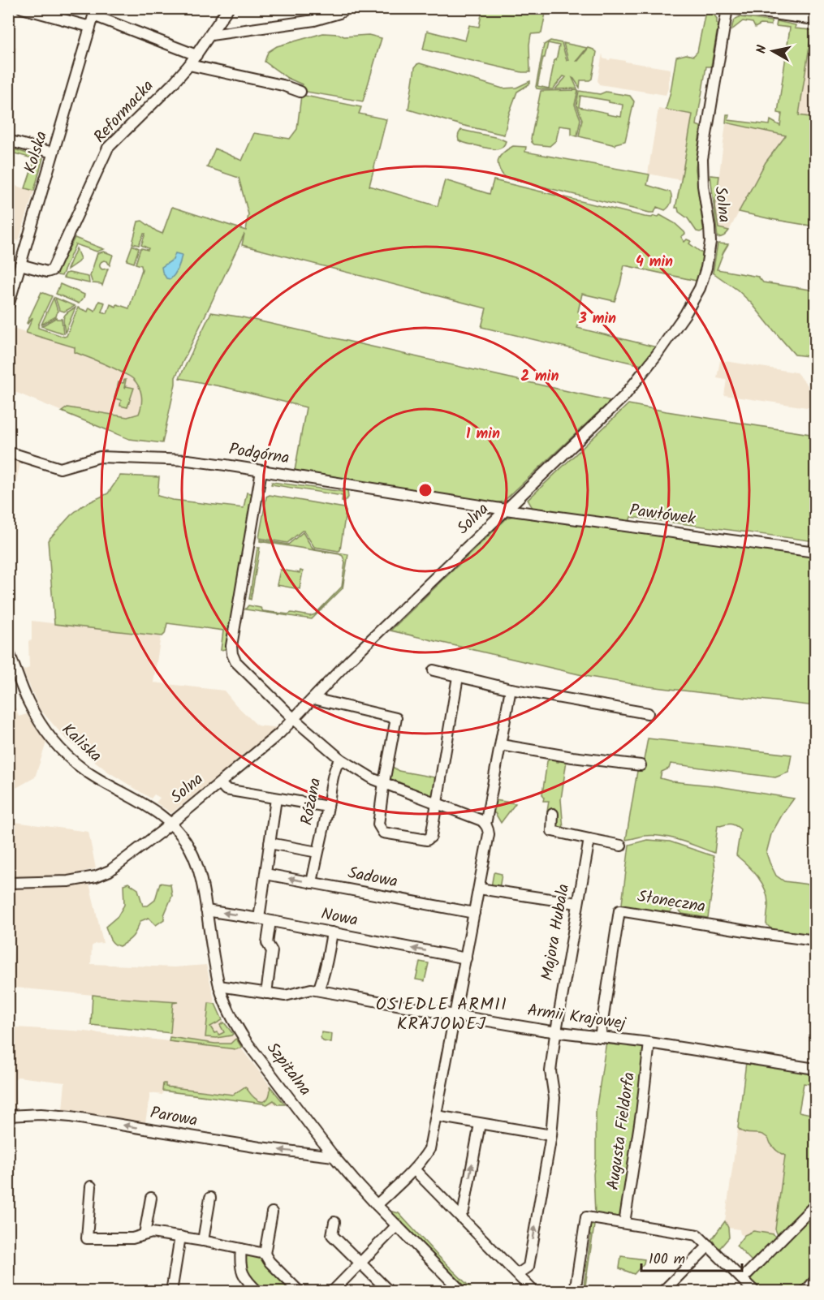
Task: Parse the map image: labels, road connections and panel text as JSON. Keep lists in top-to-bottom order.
{
  "streets": {
    "street": [
      "Reformacka",
      "Kolska",
      "Solna",
      "Podgórna",
      "Pawłówek",
      "Kaliska",
      "Różana",
      "Sadowa",
      "Słoneczna",
      "Nowa",
      "Majora Hubala",
      "Armii Krajowej",
      "Szpitalna",
      "Parowa",
      "Augusta Fieldorfa"
    ]
  },
  "crossings": [
    ["Reformacka", "Kolska"],
    ["Solna", "Podgórna"],
    ["Solna", "Pawłówek"],
    ["Solna", "Kaliska"],
    ["Solna", "Szpitalna"],
    ["Podgórna", "Pawłówek"],
    ["Kaliska", "Szpitalna"],
    ["Różana", "Sadowa"],
    ["Słoneczna", "Armii Krajowej"],
    ["Nowa", "Szpitalna"],
    ["Majora Hubala", "Armii Krajowej"],
    ["Armii Krajowej", "Szpitalna"],
    ["Armii Krajowej", "Augusta Fieldorfa"],
    ["Szpitalna", "Parowa"]
  ],
  "one_way": ["Nowa", "Parowa"],
  "districts": ["OSIEDLE ARMII KRAJOWEJ"],
  "scale_bar": "100 m",
  "north": "left",
  "rings": [
    "4 min",
    "3 min",
    "2 min",
    "1 min"
  ]
}
